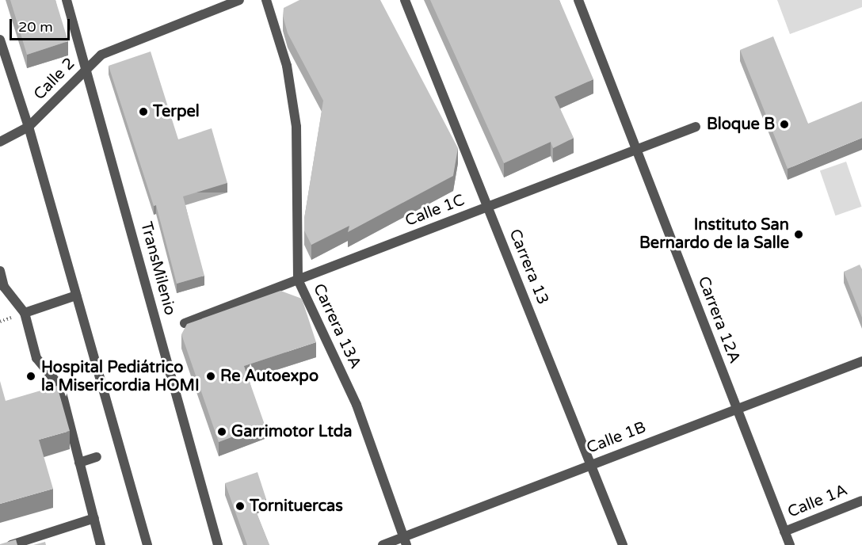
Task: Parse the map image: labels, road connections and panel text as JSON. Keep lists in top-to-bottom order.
{
  "streets": {
    "street": [
      "Calle 2",
      "Calle 1C",
      "Carrera 13",
      "TransMilenio",
      "Carrera 12A",
      "Carrera 13A",
      "Calle 1B",
      "Calle 1A"
    ]
  },
  "crossings": [
    ["Calle 2", "TransMilenio"],
    ["Calle 1C", "Carrera 13"],
    ["Calle 1C", "Carrera 12A"],
    ["Calle 1C", "Carrera 13A"],
    ["Carrera 13", "Calle 1B"],
    ["Carrera 12A", "Calle 1B"],
    ["Carrera 12A", "Calle 1A"],
    ["Carrera 13A", "Calle 1B"]
  ],
  "places": [
    "Terpel",
    "Bloque B",
    "Instituto San Bernardo de la Salle",
    "Hospital Pediátrico la Misericordia HOMI",
    "Re Autoexpo",
    "Garrimotor Ltda",
    "Tornituercas"
  ],
  "scale_bar": "20 m"
}
